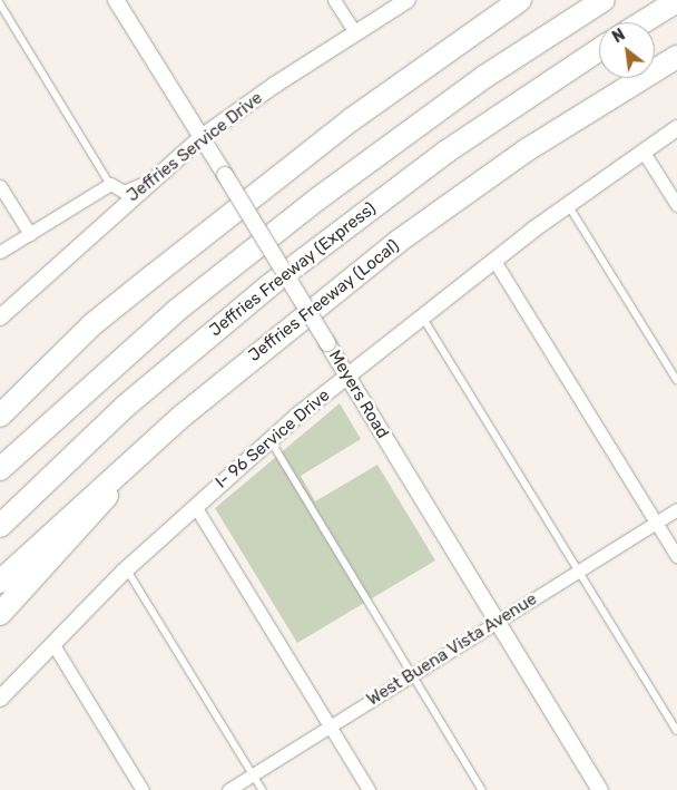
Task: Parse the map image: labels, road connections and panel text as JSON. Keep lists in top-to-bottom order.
{
  "streets": {
    "highway": ["Jeffries Freeway (Express)", "Jeffries Freeway (Local)"],
    "street": [
      "Jeffries Service Drive",
      "Meyers Road",
      "I- 96 Service Drive",
      "West Buena Vista Avenue"
    ]
  },
  "crossings": [
    ["Jeffries Service Drive", "Meyers Road"],
    ["Meyers Road", "I- 96 Service Drive"],
    ["Meyers Road", "West Buena Vista Avenue"]
  ],
  "north": "top left"
}
